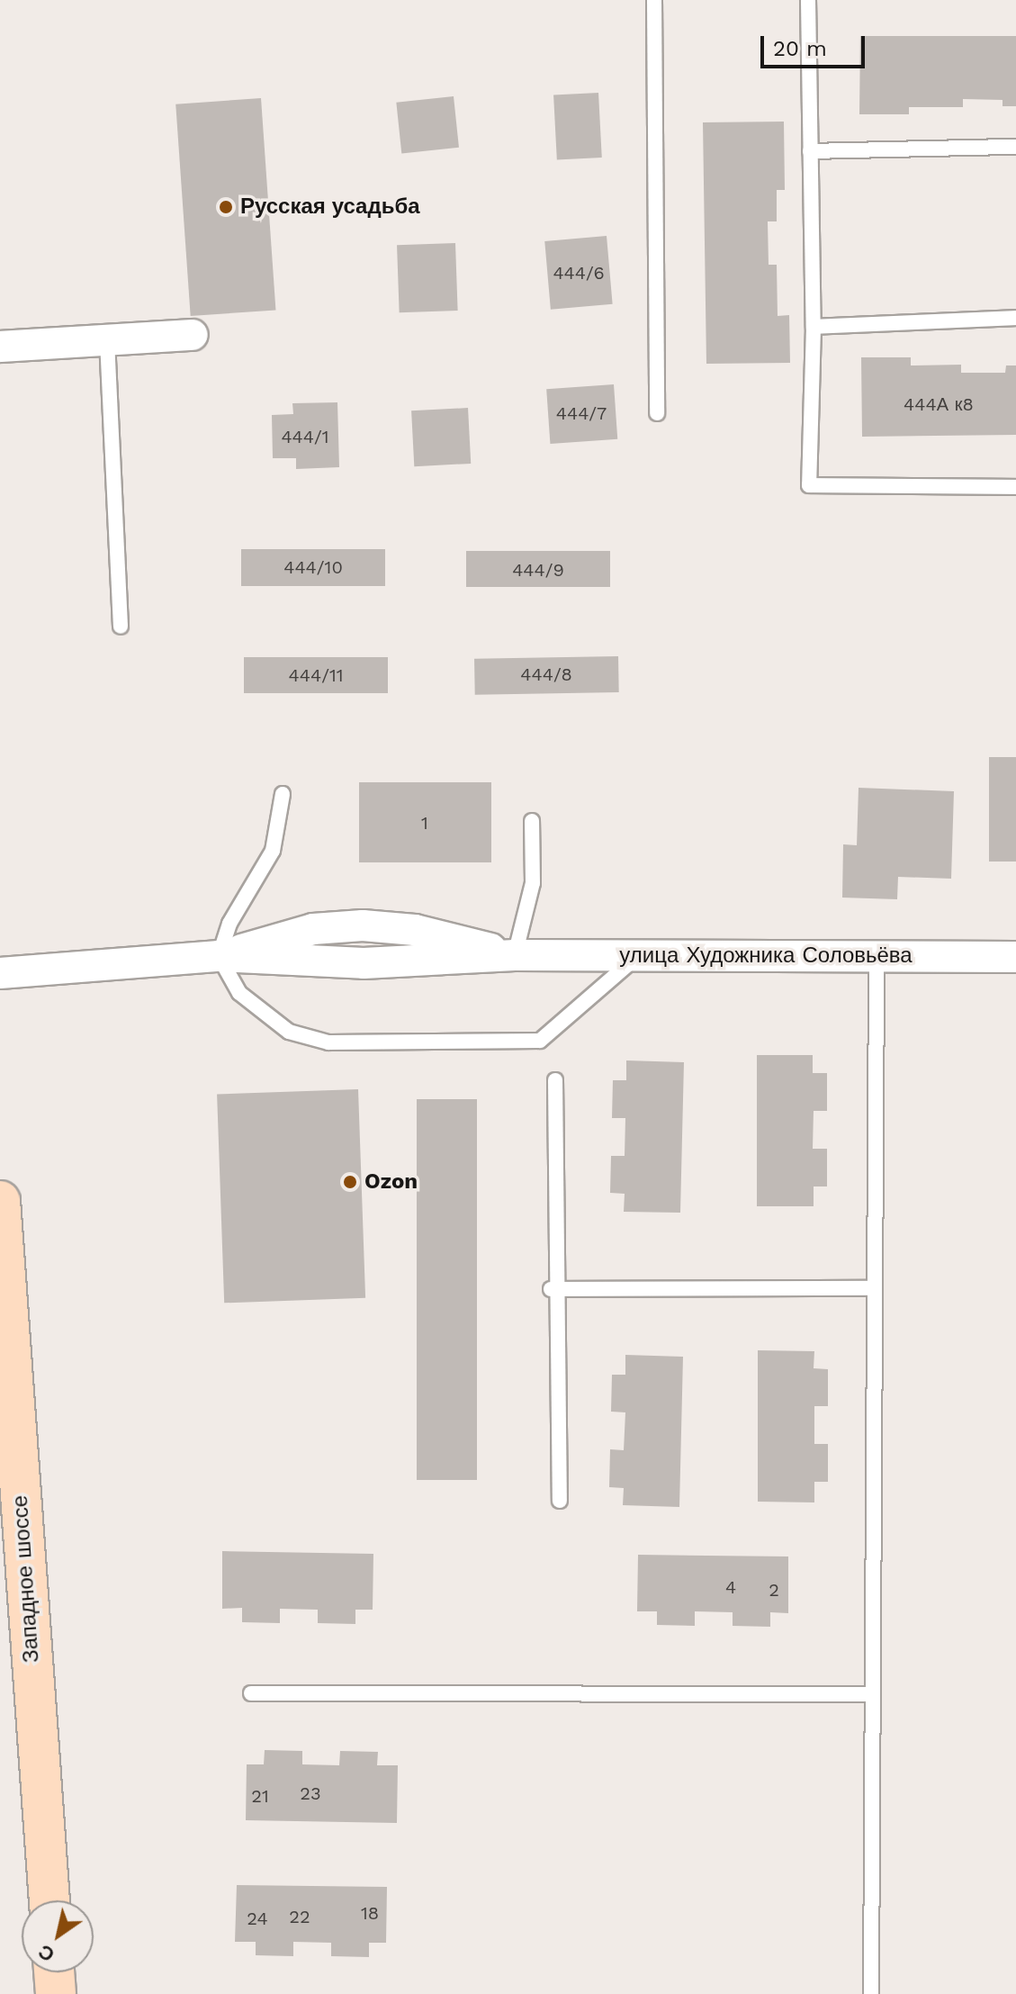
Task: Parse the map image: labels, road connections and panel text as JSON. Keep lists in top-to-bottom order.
{
  "streets": {
    "main road": ["Западное шоссе"],
    "street": ["улица Художника Соловьёва"]
  },
  "places": ["Русская усадьба", "Ozon"],
  "house_numbers": [
    "444/6",
    "444А к8",
    "444/7",
    "444/1",
    "444/10",
    "444/9",
    "444/8",
    "444/11",
    "1",
    "4",
    "2",
    "23",
    "21",
    "18",
    "22",
    "24"
  ],
  "scale_bar": "20 m",
  "north": "bottom left"
}
